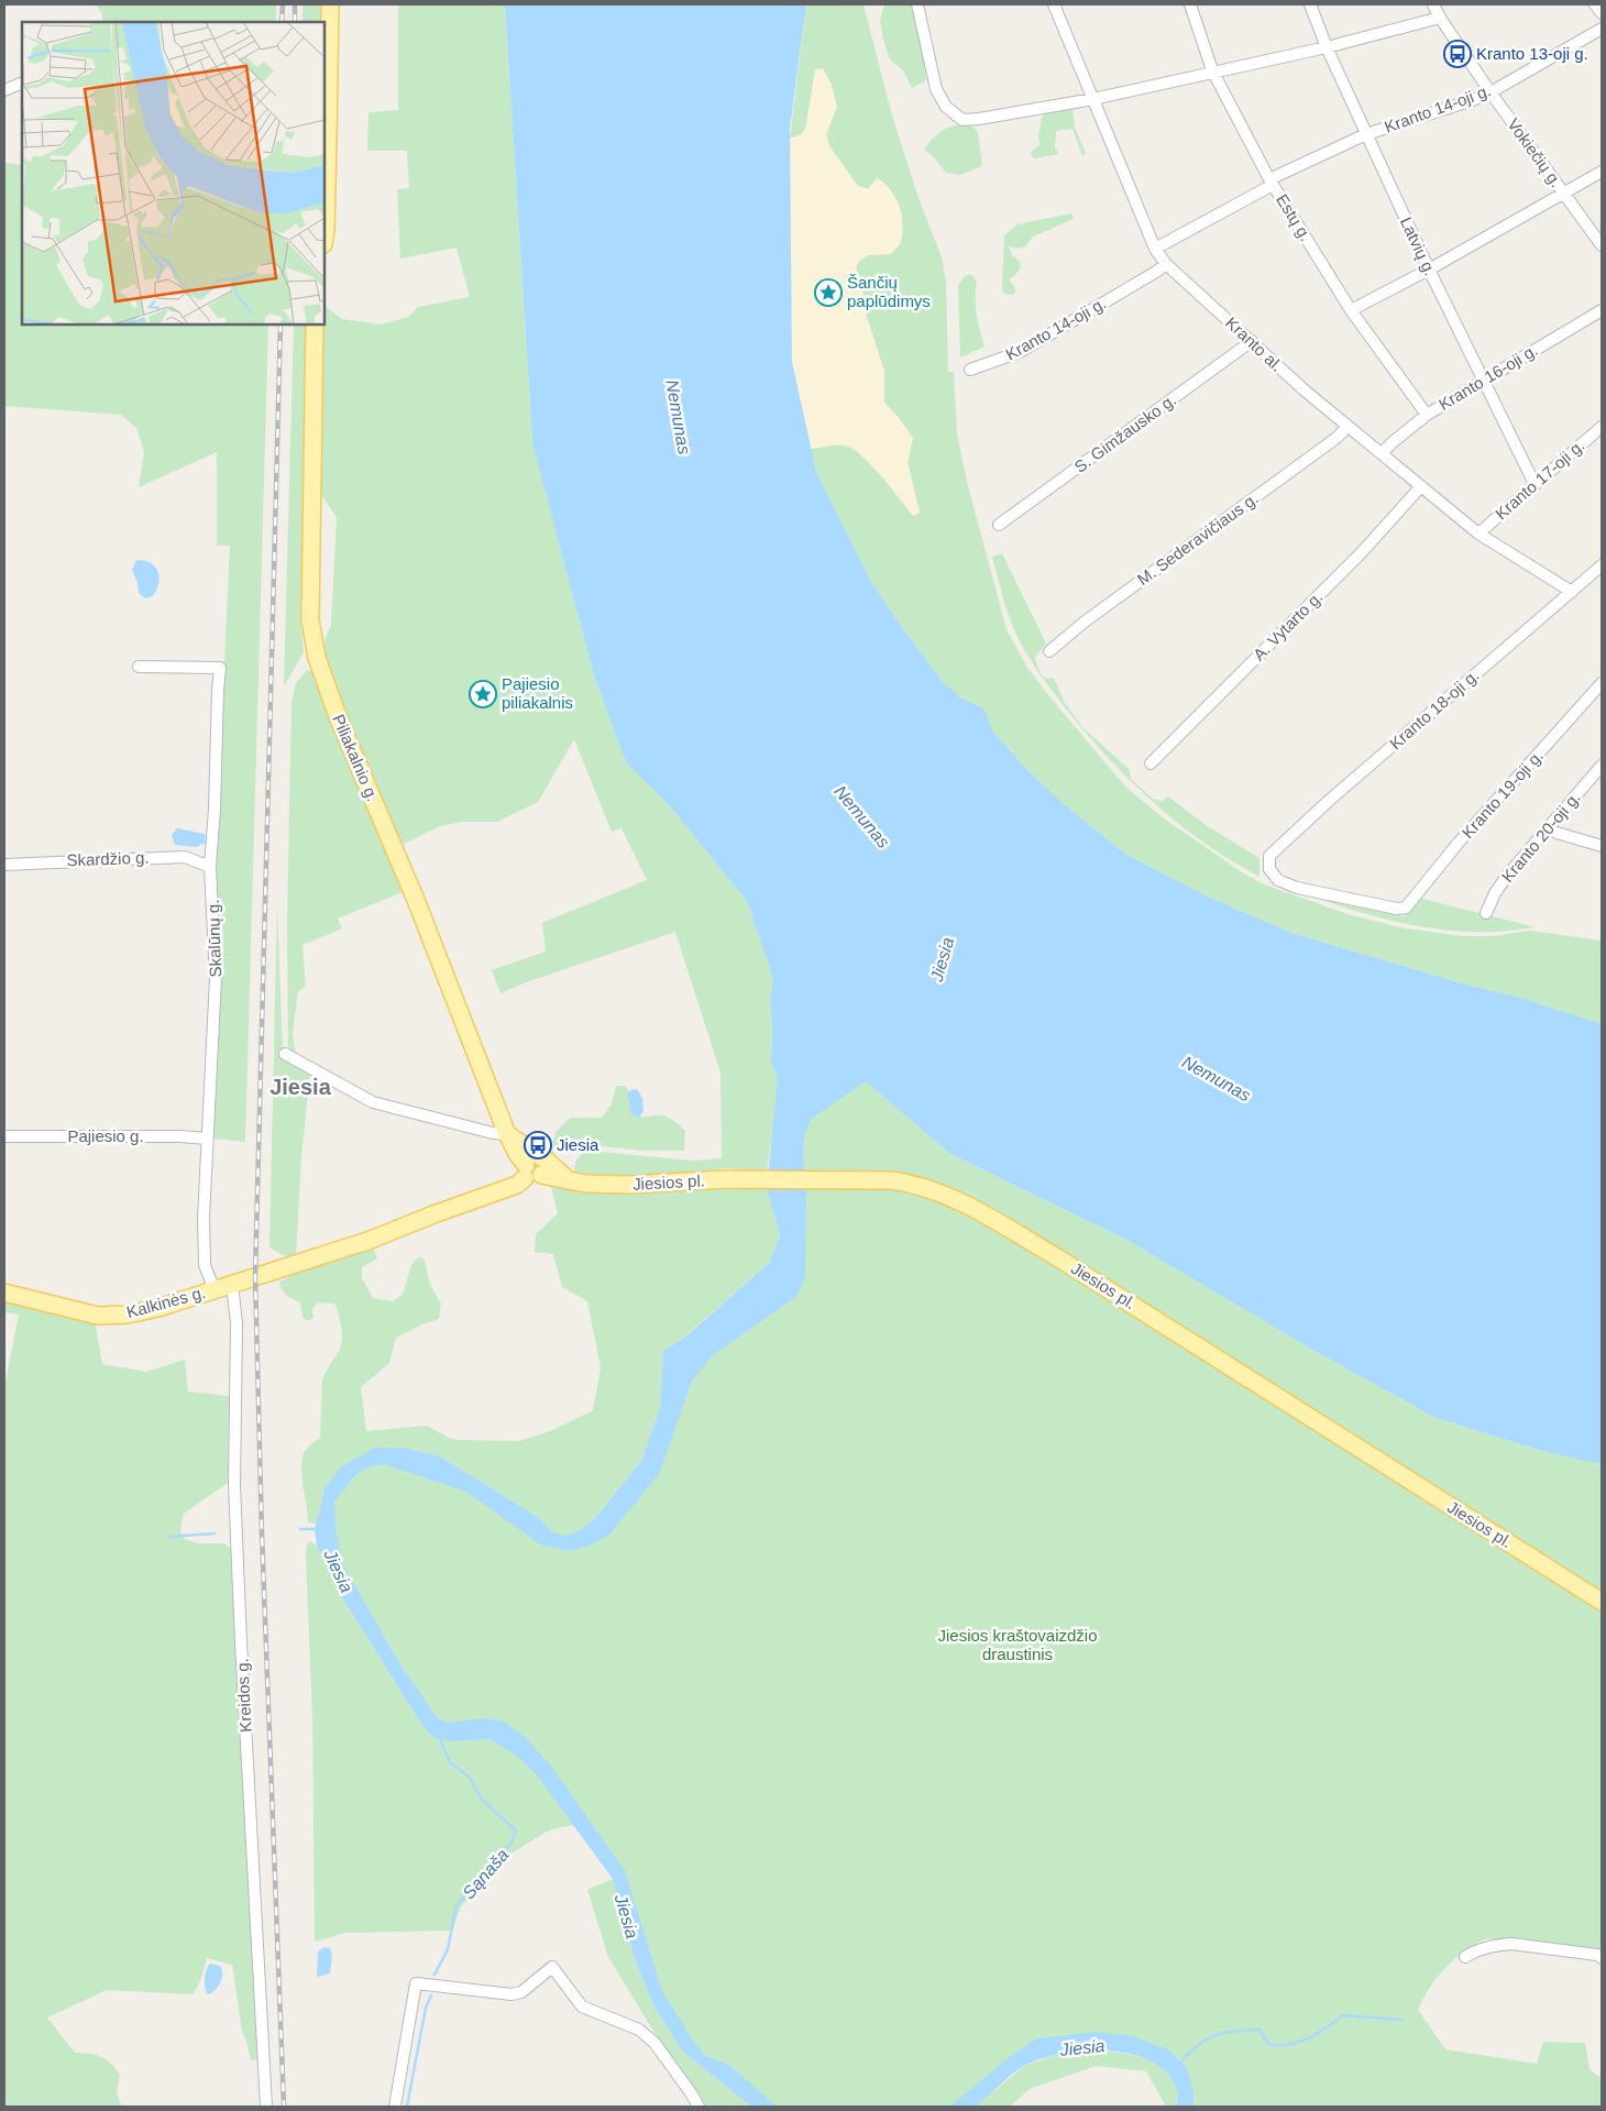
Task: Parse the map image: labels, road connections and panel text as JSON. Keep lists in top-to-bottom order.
{
  "streets": {
    "main road": ["Piliakalnio g.", "Jiesios pl.", "Kalkinės g."],
    "street": [
      "Kranto 14-oji g.",
      "Vokiečių g.",
      "Estų g.",
      "Latvių g.",
      "Kranto al.",
      "Kranto 16-oji g.",
      "S. Gimžausko g.",
      "Kranto 17-oji g.",
      "M. Sederavičiaus g.",
      "A. Vytarto g.",
      "Kranto 18-oji g.",
      "Kranto 19-oji g.",
      "Kranto 20-oji g.",
      "Skardžio g.",
      "Skalūnų g.",
      "Pajiesio g.",
      "Kreidos g."
    ]
  },
  "crossings": [
    ["Kranto 14-oji g.", "Vokiečių g."],
    ["Kranto 14-oji g.", "Estų g."],
    ["Kranto 14-oji g.", "Latvių g."],
    ["Kranto 14-oji g.", "Kranto al."],
    ["Estų g.", "Kranto 16-oji g."],
    ["Latvių g.", "Kranto 16-oji g."],
    ["Latvių g.", "Kranto 17-oji g."],
    ["Kranto al.", "Kranto 16-oji g."],
    ["Kranto al.", "S. Gimžausko g."],
    ["Kranto al.", "Kranto 17-oji g."],
    ["Kranto al.", "M. Sederavičiaus g."],
    ["Kranto al.", "A. Vytarto g."],
    ["Kranto al.", "Kranto 18-oji g."],
    ["Kranto 18-oji g.", "Kranto 19-oji g."],
    ["Piliakalnio g.", "Jiesios pl."],
    ["Skardžio g.", "Skalūnų g."],
    ["Skalūnų g.", "Pajiesio g."],
    ["Skalūnų g.", "Kalkinės g."],
    ["Kalkinės g.", "Kreidos g."]
  ],
  "districts": ["Jiesia"],
  "water": ["Nemunas", "Jiesia", "Sąnaša"],
  "parks": ["Jiesios kraštovaizdžio draustinis"],
  "places": {
    "bus stop": ["Kranto 13-oji g.", "Jiesia"],
    "place": ["Šančių paplūdimys", "Pajiesio piliakalnis"]
  }
}
